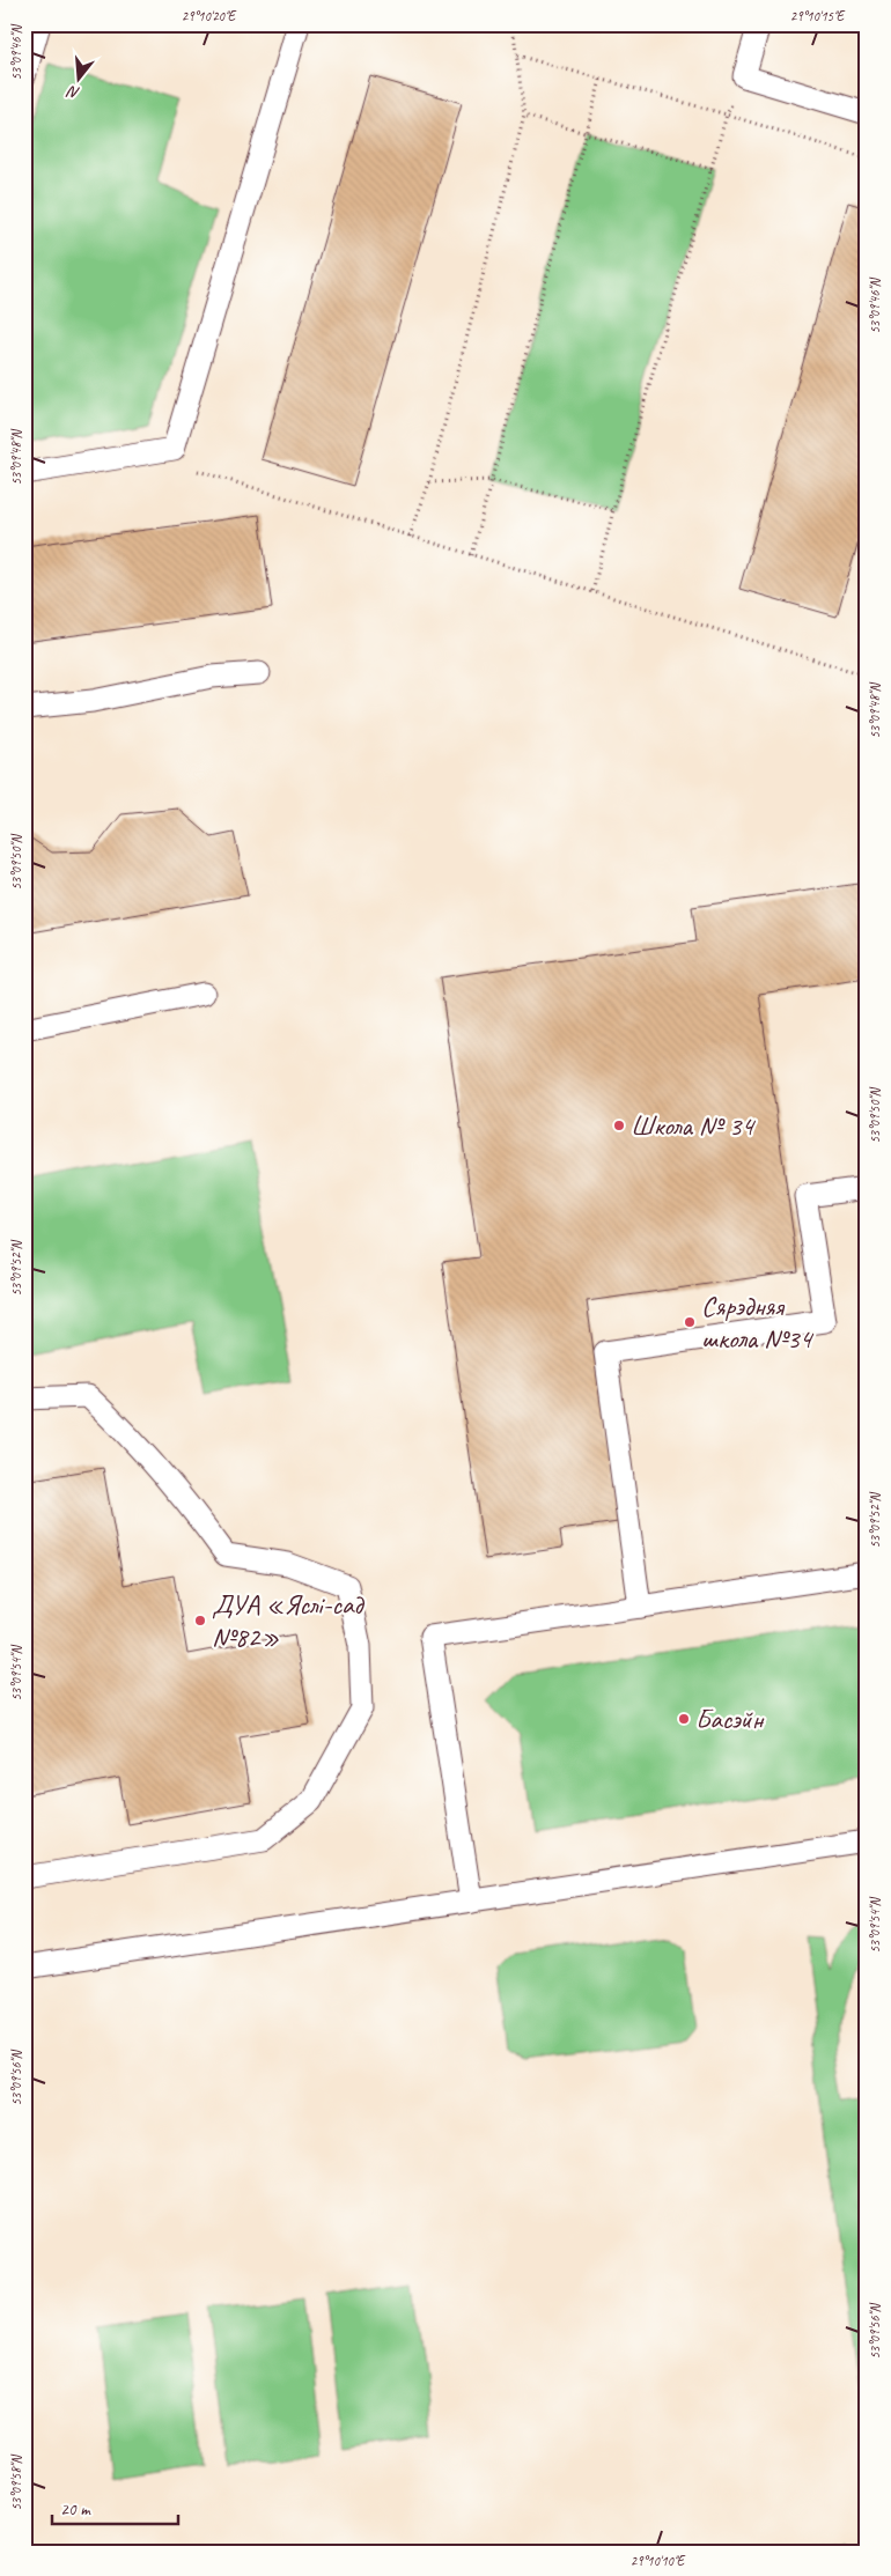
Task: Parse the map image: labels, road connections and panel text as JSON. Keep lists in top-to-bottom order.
{
  "places": [
    "Школа № 34",
    "Сярэдняя школа №34",
    "ДУА «Яслі-сад №82»",
    "Басэйн"
  ],
  "scale_bar": "20 m",
  "north": "bottom",
  "coordinates": [
    "29°10'20\"E",
    "29°10'15\"E",
    "53°09'46\"N",
    "53°09'48\"N",
    "53°09'50\"N",
    "53°09'52\"N",
    "53°09'54\"N",
    "53°09'56\"N",
    "53°09'58\"N",
    "29°10'10\"E"
  ]
}
